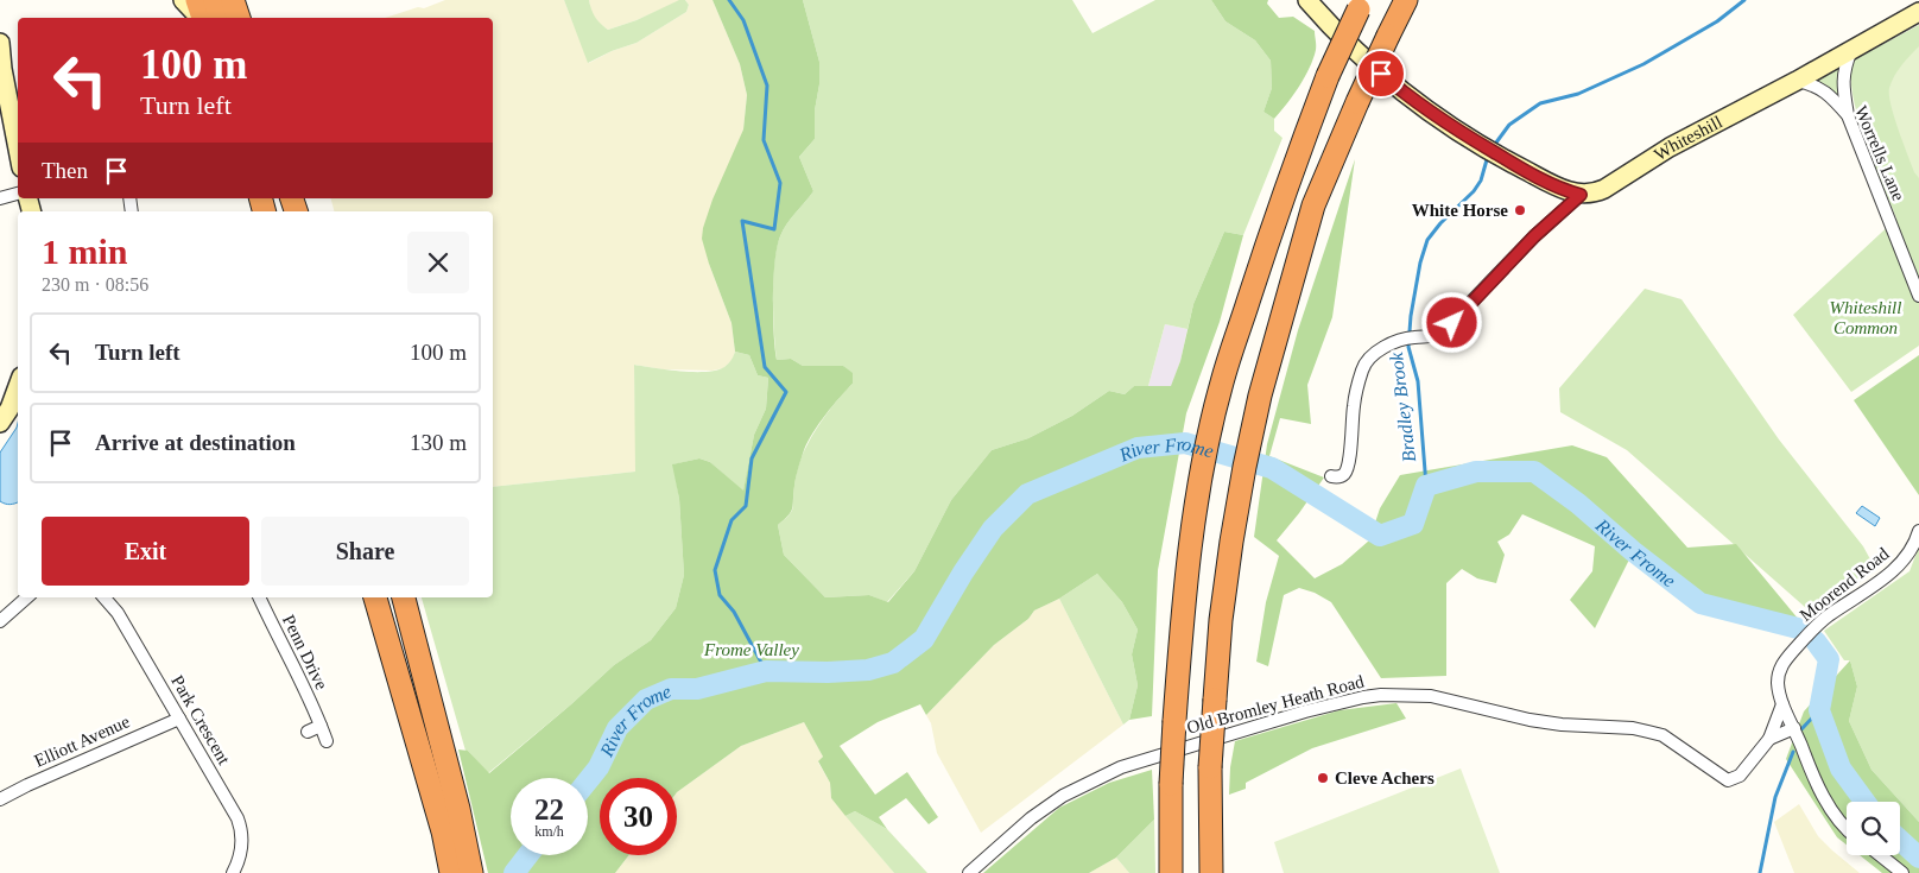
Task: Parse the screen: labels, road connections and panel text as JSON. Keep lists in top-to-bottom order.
{
  "streets": {
    "main road": ["Whiteshill"],
    "street": [
      "Worrells Lane",
      "Moorend Road",
      "Penn Drive",
      "Old Bromley Heath Road",
      "Park Crescent",
      "Elliott Avenue"
    ]
  },
  "crossings": [
    ["Whiteshill", "Worrells Lane"],
    ["Moorend Road", "Old Bromley Heath Road"],
    ["Park Crescent", "Elliott Avenue"]
  ],
  "water": ["Bradley Brook", "River Frome"],
  "parks": ["Whiteshill Common", "Frome Valley"],
  "places": ["White Horse", "Cleve Achers"],
  "page": {
    "turn": ["100 m", "Turn left"],
    "then": "Then",
    "heading": ["1 min", "230 m · 08:56"],
    "list": [
      {
        "name": "Turn left",
        "value": "100 m"
      },
      {
        "name": "Arrive at destination",
        "value": "130 m"
      }
    ],
    "buttons": ["Exit", "Share"],
    "speed": "22 km/h",
    "limit": "30"
  }
}
